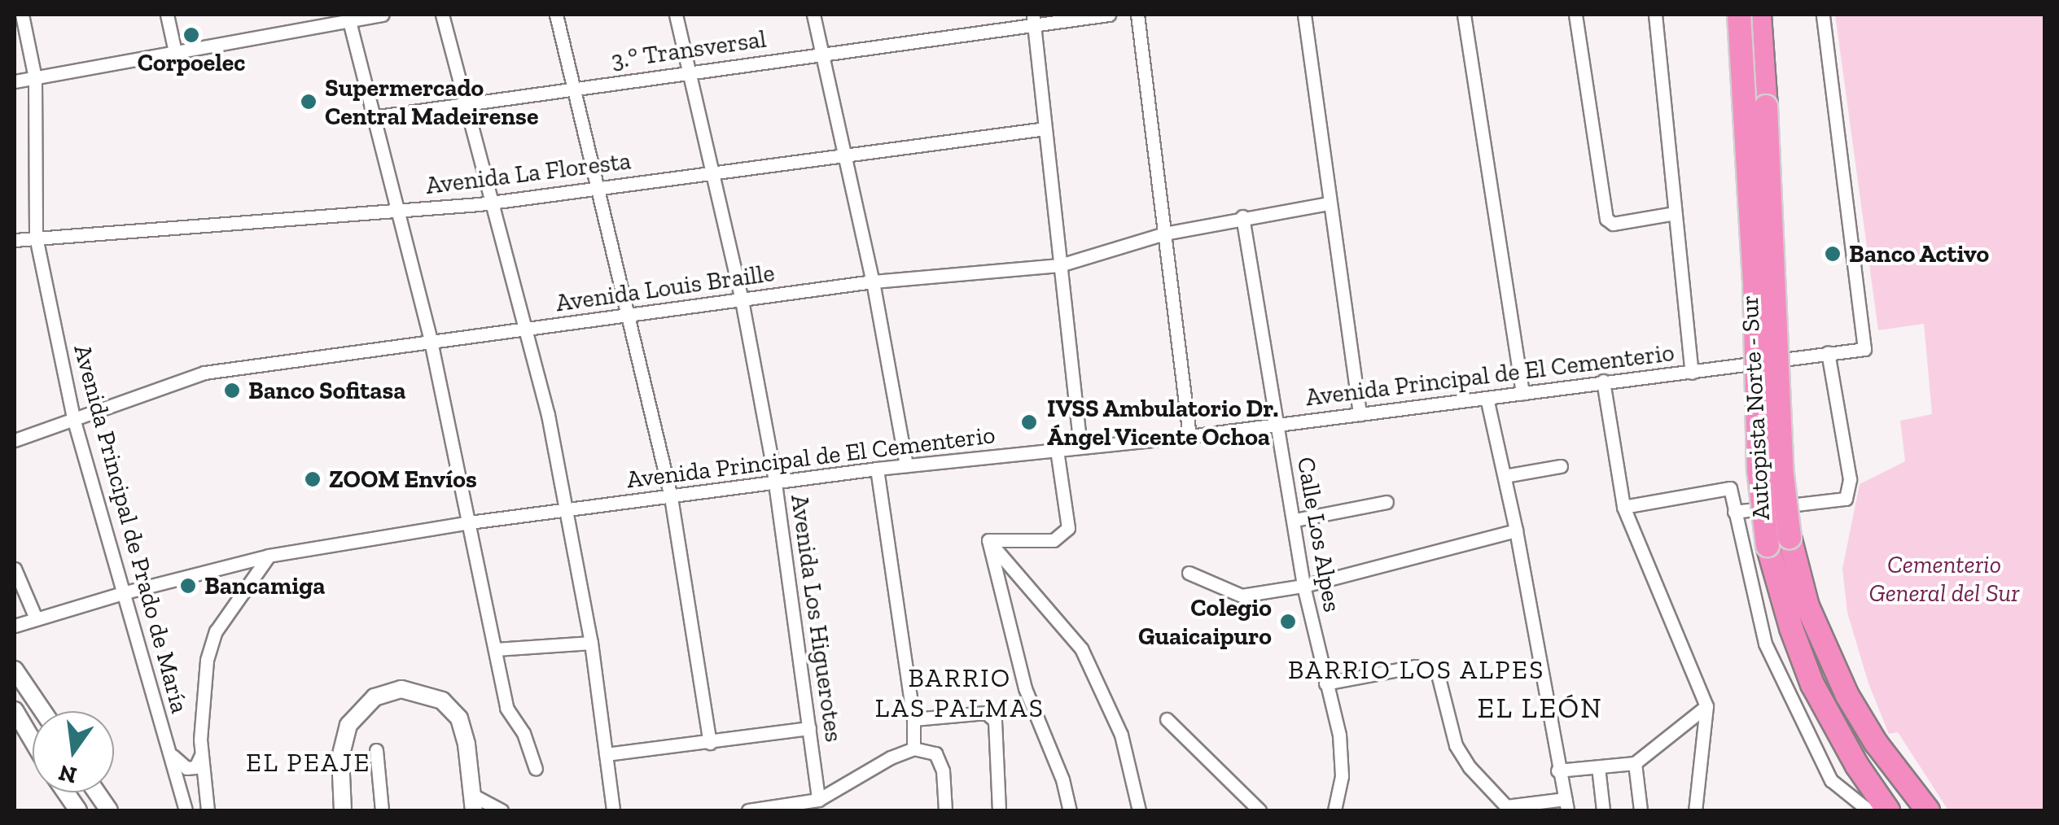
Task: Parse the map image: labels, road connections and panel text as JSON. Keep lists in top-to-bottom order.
{
  "streets": {
    "highway": ["Autopista Norte - Sur"],
    "street": [
      "3.° Transversal",
      "Avenida La Floresta",
      "Avenida Louis Braille",
      "Avenida Principal de El Cementerio",
      "Avenida Principal de Prado de María",
      "Calle Los Alpes",
      "Avenida Los Higuerotes"
    ]
  },
  "crossings": [
    ["3.° Transversal", "Avenida Los Higuerotes"],
    ["Avenida La Floresta", "Avenida Principal de Prado de María"],
    ["Avenida La Floresta", "Avenida Los Higuerotes"],
    ["Avenida Louis Braille", "Avenida Principal de Prado de María"],
    ["Avenida Louis Braille", "Calle Los Alpes"],
    ["Avenida Louis Braille", "Avenida Los Higuerotes"],
    ["Avenida Principal de El Cementerio", "Avenida Principal de Prado de María"],
    ["Avenida Principal de El Cementerio", "Calle Los Alpes"],
    ["Avenida Principal de El Cementerio", "Avenida Los Higuerotes"]
  ],
  "districts": [
    "BARRIO LOS ALPES",
    "BARRIO LAS PALMAS",
    "EL LEÓN",
    "EL PEAJE"
  ],
  "parks": ["Cementerio General del Sur"],
  "places": [
    "Corpoelec",
    "Supermercado Central Madeirense",
    "Banco Activo",
    "Banco Sofitasa",
    "IVSS Ambulatorio Dr. Ángel Vicente Ochoa",
    "ZOOM Envíos",
    "Bancamiga",
    "Colegio Guaicaipuro"
  ],
  "north": "bottom"
}
